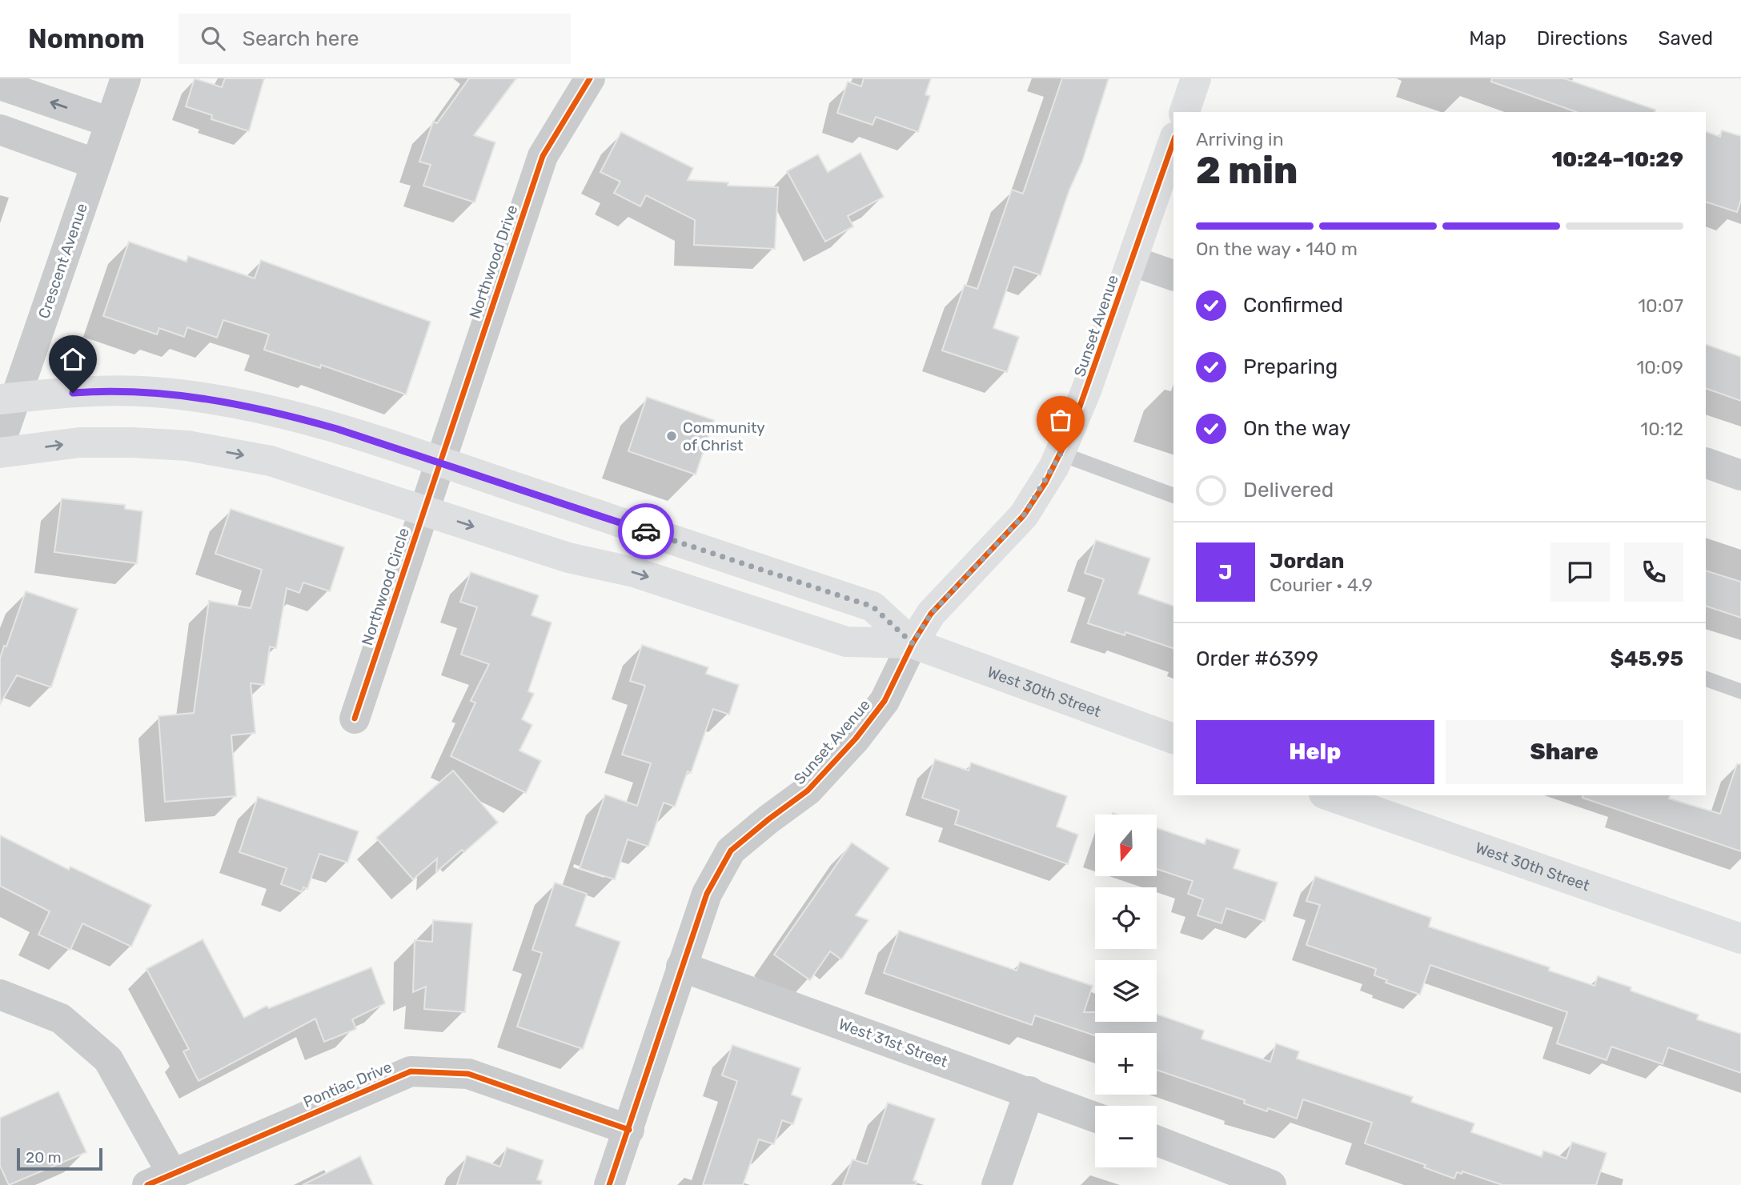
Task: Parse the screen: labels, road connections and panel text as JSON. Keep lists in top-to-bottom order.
{
  "streets": {
    "main road": ["Sunset Avenue", "West 30th Street"],
    "street": [
      "Crescent Avenue",
      "Northwood Drive",
      "Northwood Circle",
      "West 31st Street",
      "Pontiac Drive"
    ]
  },
  "crossings": [
    ["Northwood Drive", "Northwood Circle"],
    ["Sunset Avenue", "West 30th Street"],
    ["Sunset Avenue", "West 31st Street"],
    ["Sunset Avenue", "Pontiac Drive"]
  ],
  "places": ["Community of Christ"],
  "scale_bar": "20 m",
  "north": "bottom",
  "page": {
    "header": "Nomnom",
    "search": "Search here",
    "nav": ["Map", "Directions", "Saved"],
    "heading": ["2 min", "Arriving in", "10:24–10:29"],
    "panel": [
      "Jordan",
      "Courier · 4.9",
      "Order #6399",
      "$45.95"
    ],
    "bar": "On the way · 140 m",
    "list": [
      ["Confirmed", "10:07"],
      ["Preparing", "10:09"],
      ["On the way", "10:12"],
      "Delivered"
    ],
    "round": "J",
    "buttons": ["Help", "Share"],
    "map_buttons": ["+", "−"],
    "scale": "20 m"
  }
}
